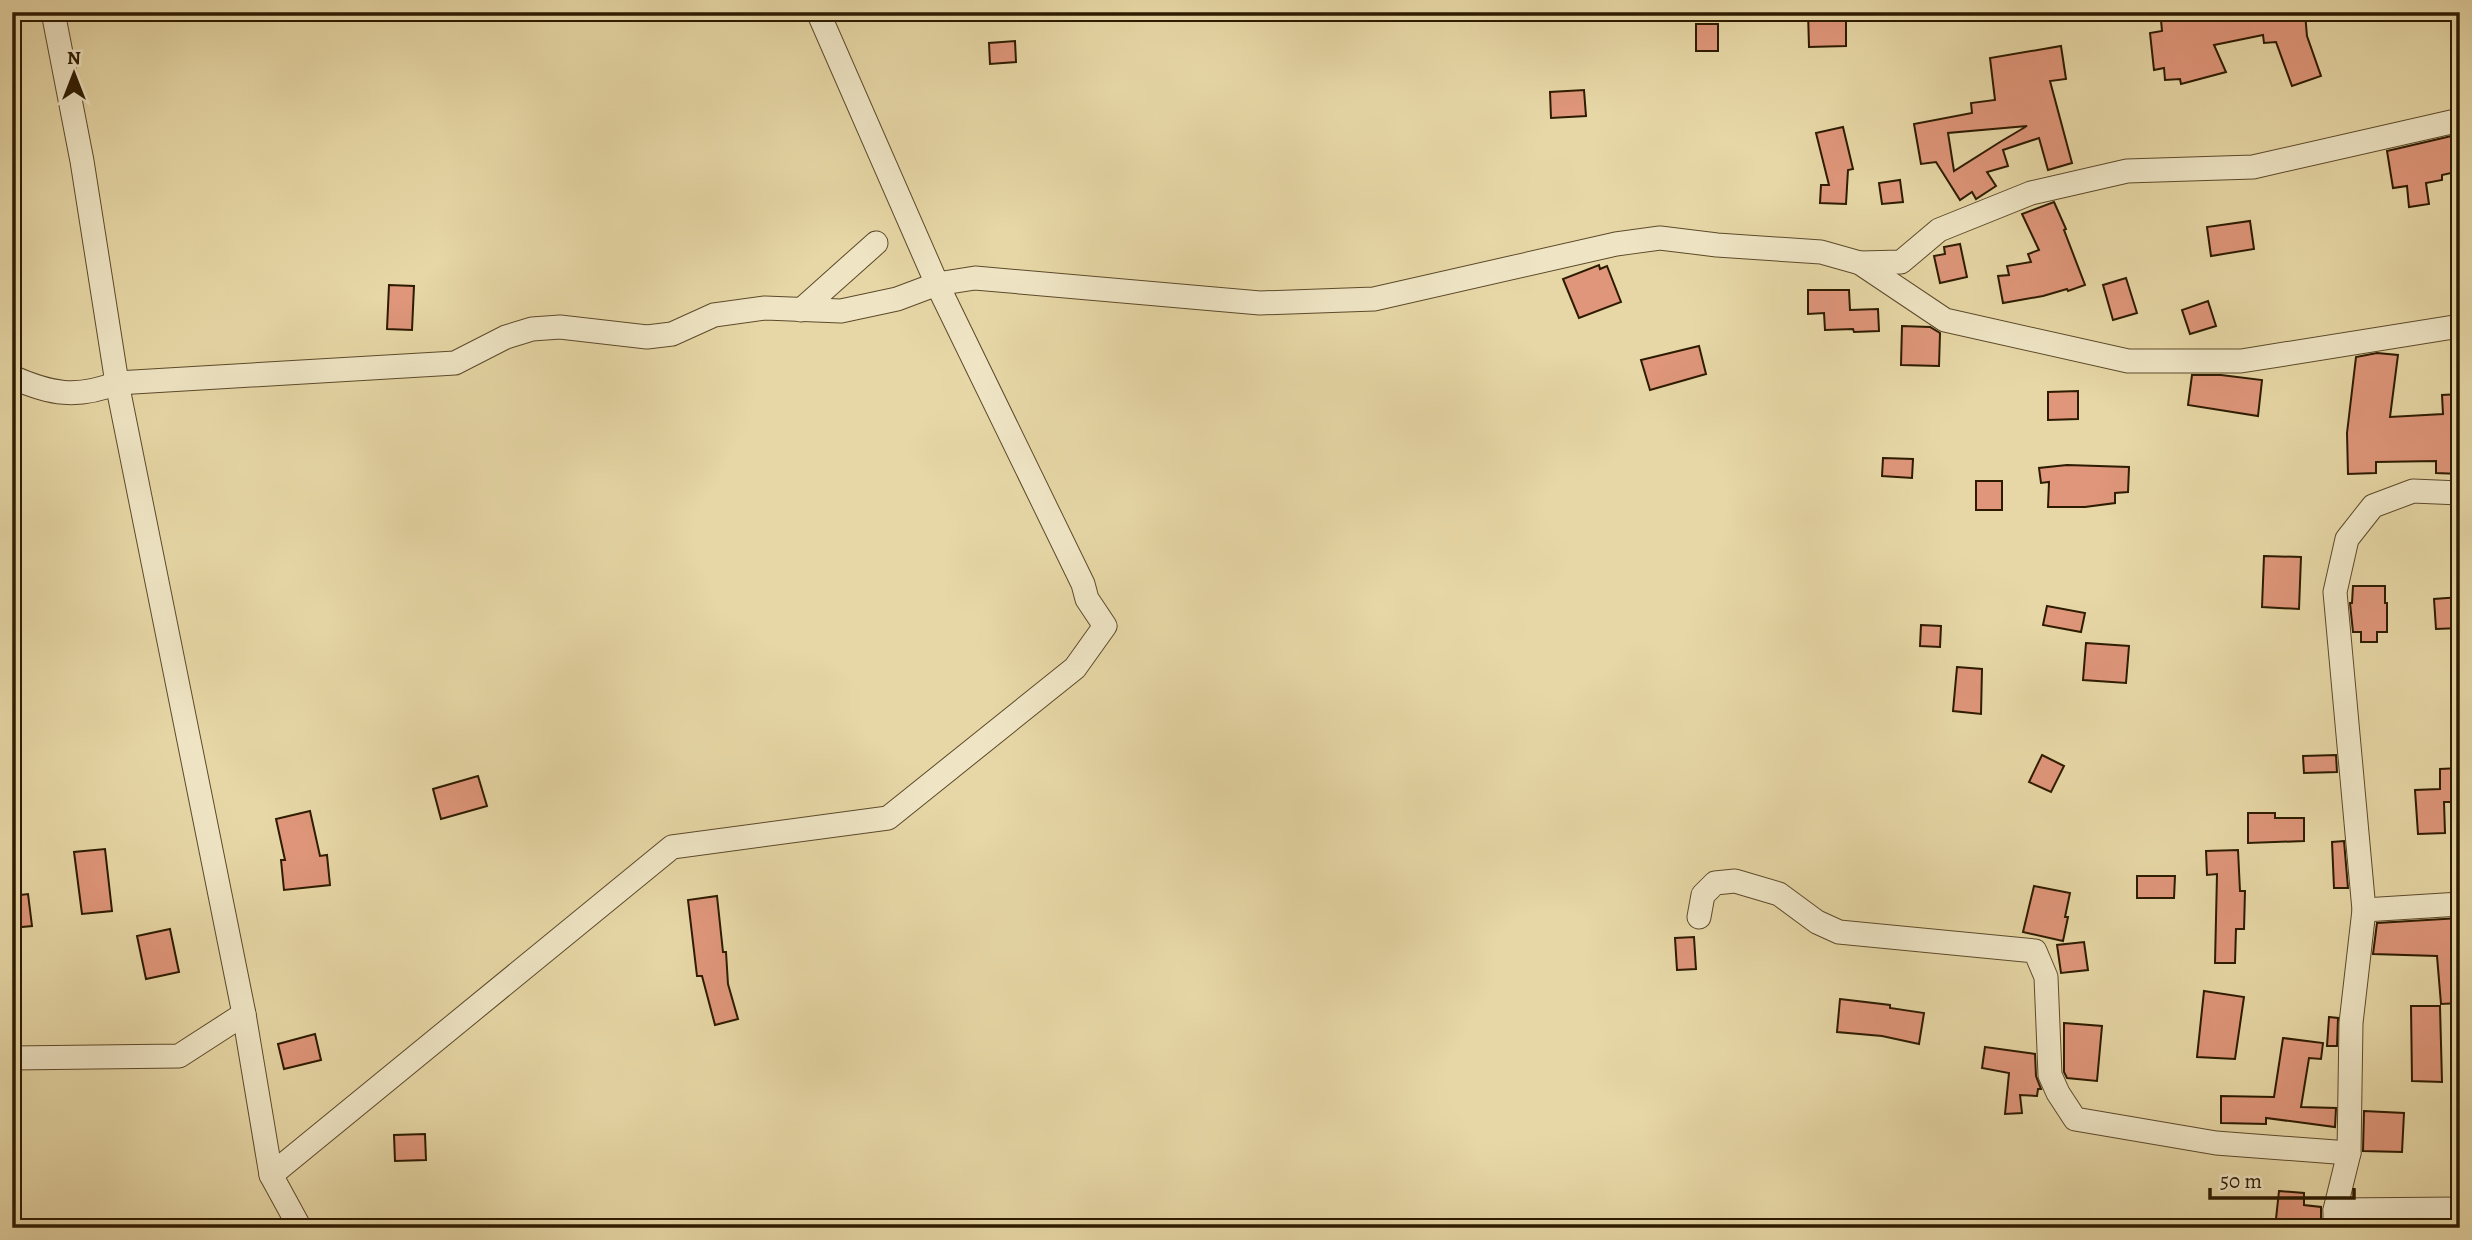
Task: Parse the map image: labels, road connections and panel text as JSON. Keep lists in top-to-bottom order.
{
  "scale_bar": "50 m",
  "north": "top"
}
